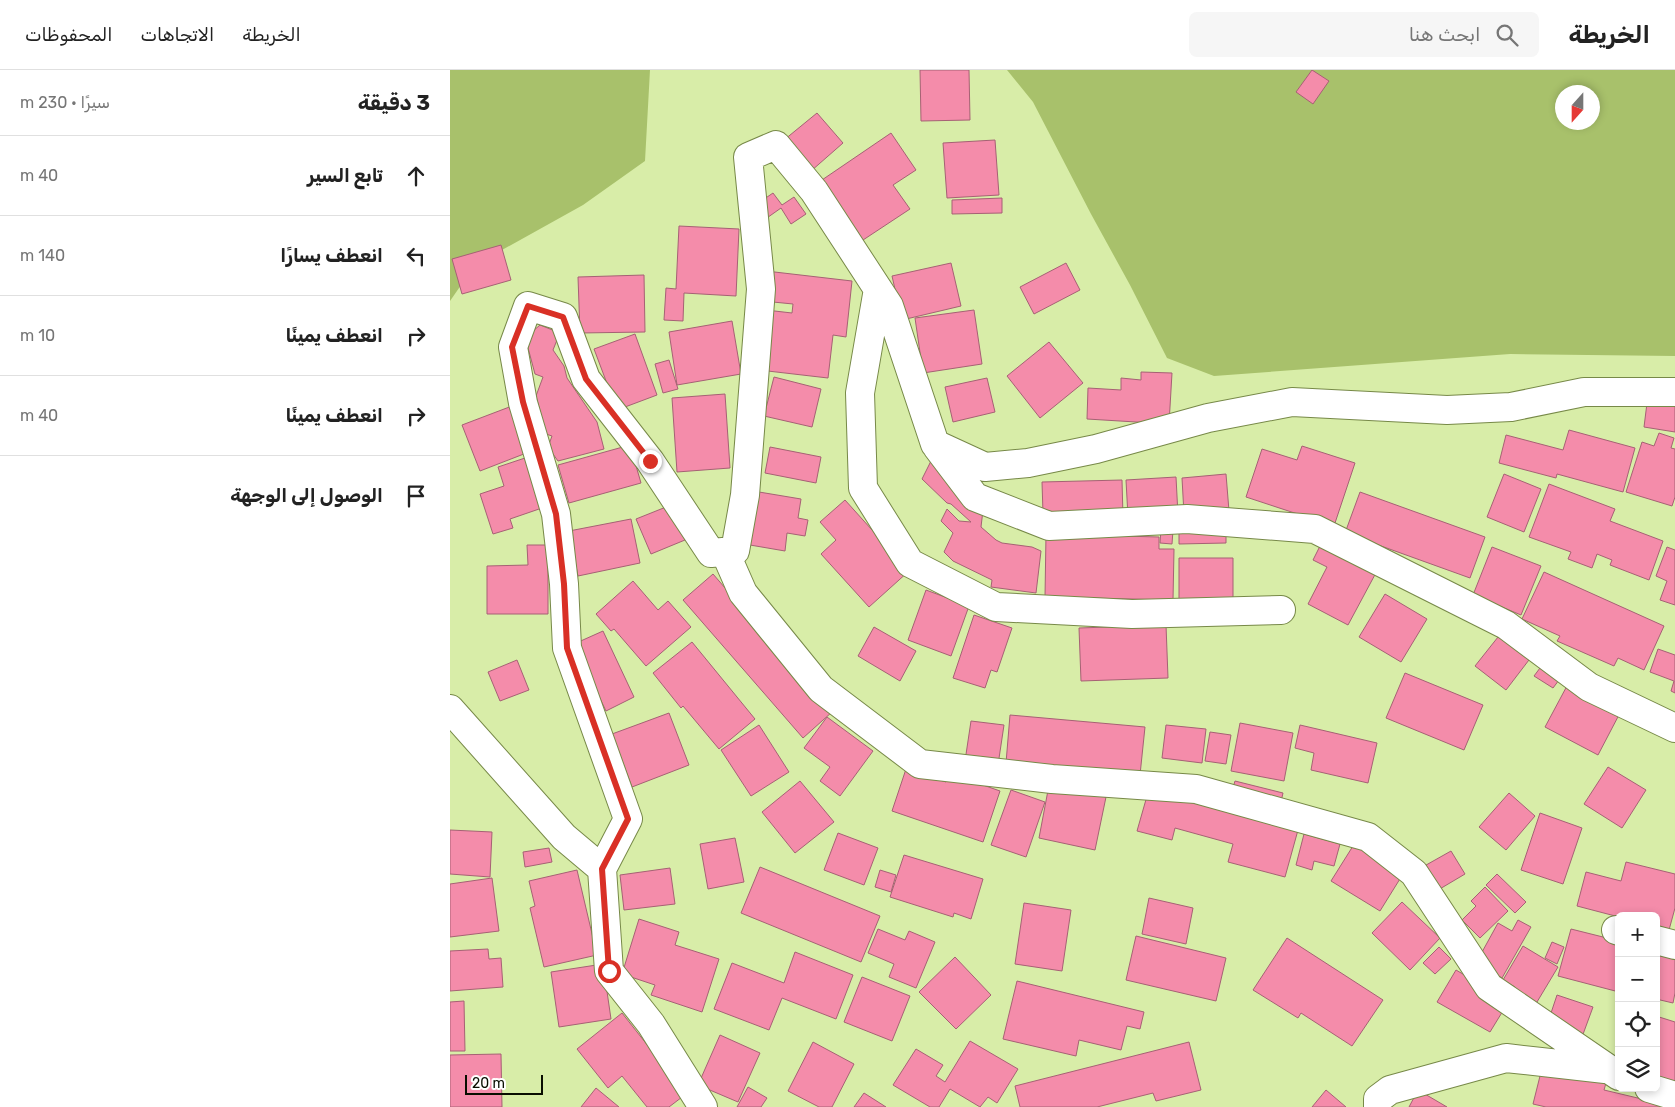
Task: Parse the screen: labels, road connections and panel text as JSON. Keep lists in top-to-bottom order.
{
  "scale_bar": "20 m",
  "north": "bottom",
  "page": {
    "header": "الخريطة",
    "search": "ابحث هنا",
    "nav": ["الخريطة", "الاتجاهات", "المحفوظات"],
    "heading": ["3 دقيقة", "سيرًا · 230 m"],
    "list": [
      ["تابع السير", "40 m"],
      ["انعطف يسارًا", "140 m"],
      ["انعطف يمينًا", "10 m"],
      ["انعطف يمينًا", "40 m"],
      "الوصول إلى الوجهة"
    ],
    "map_buttons": ["+", "−"],
    "scale": "20 m"
  }
}
